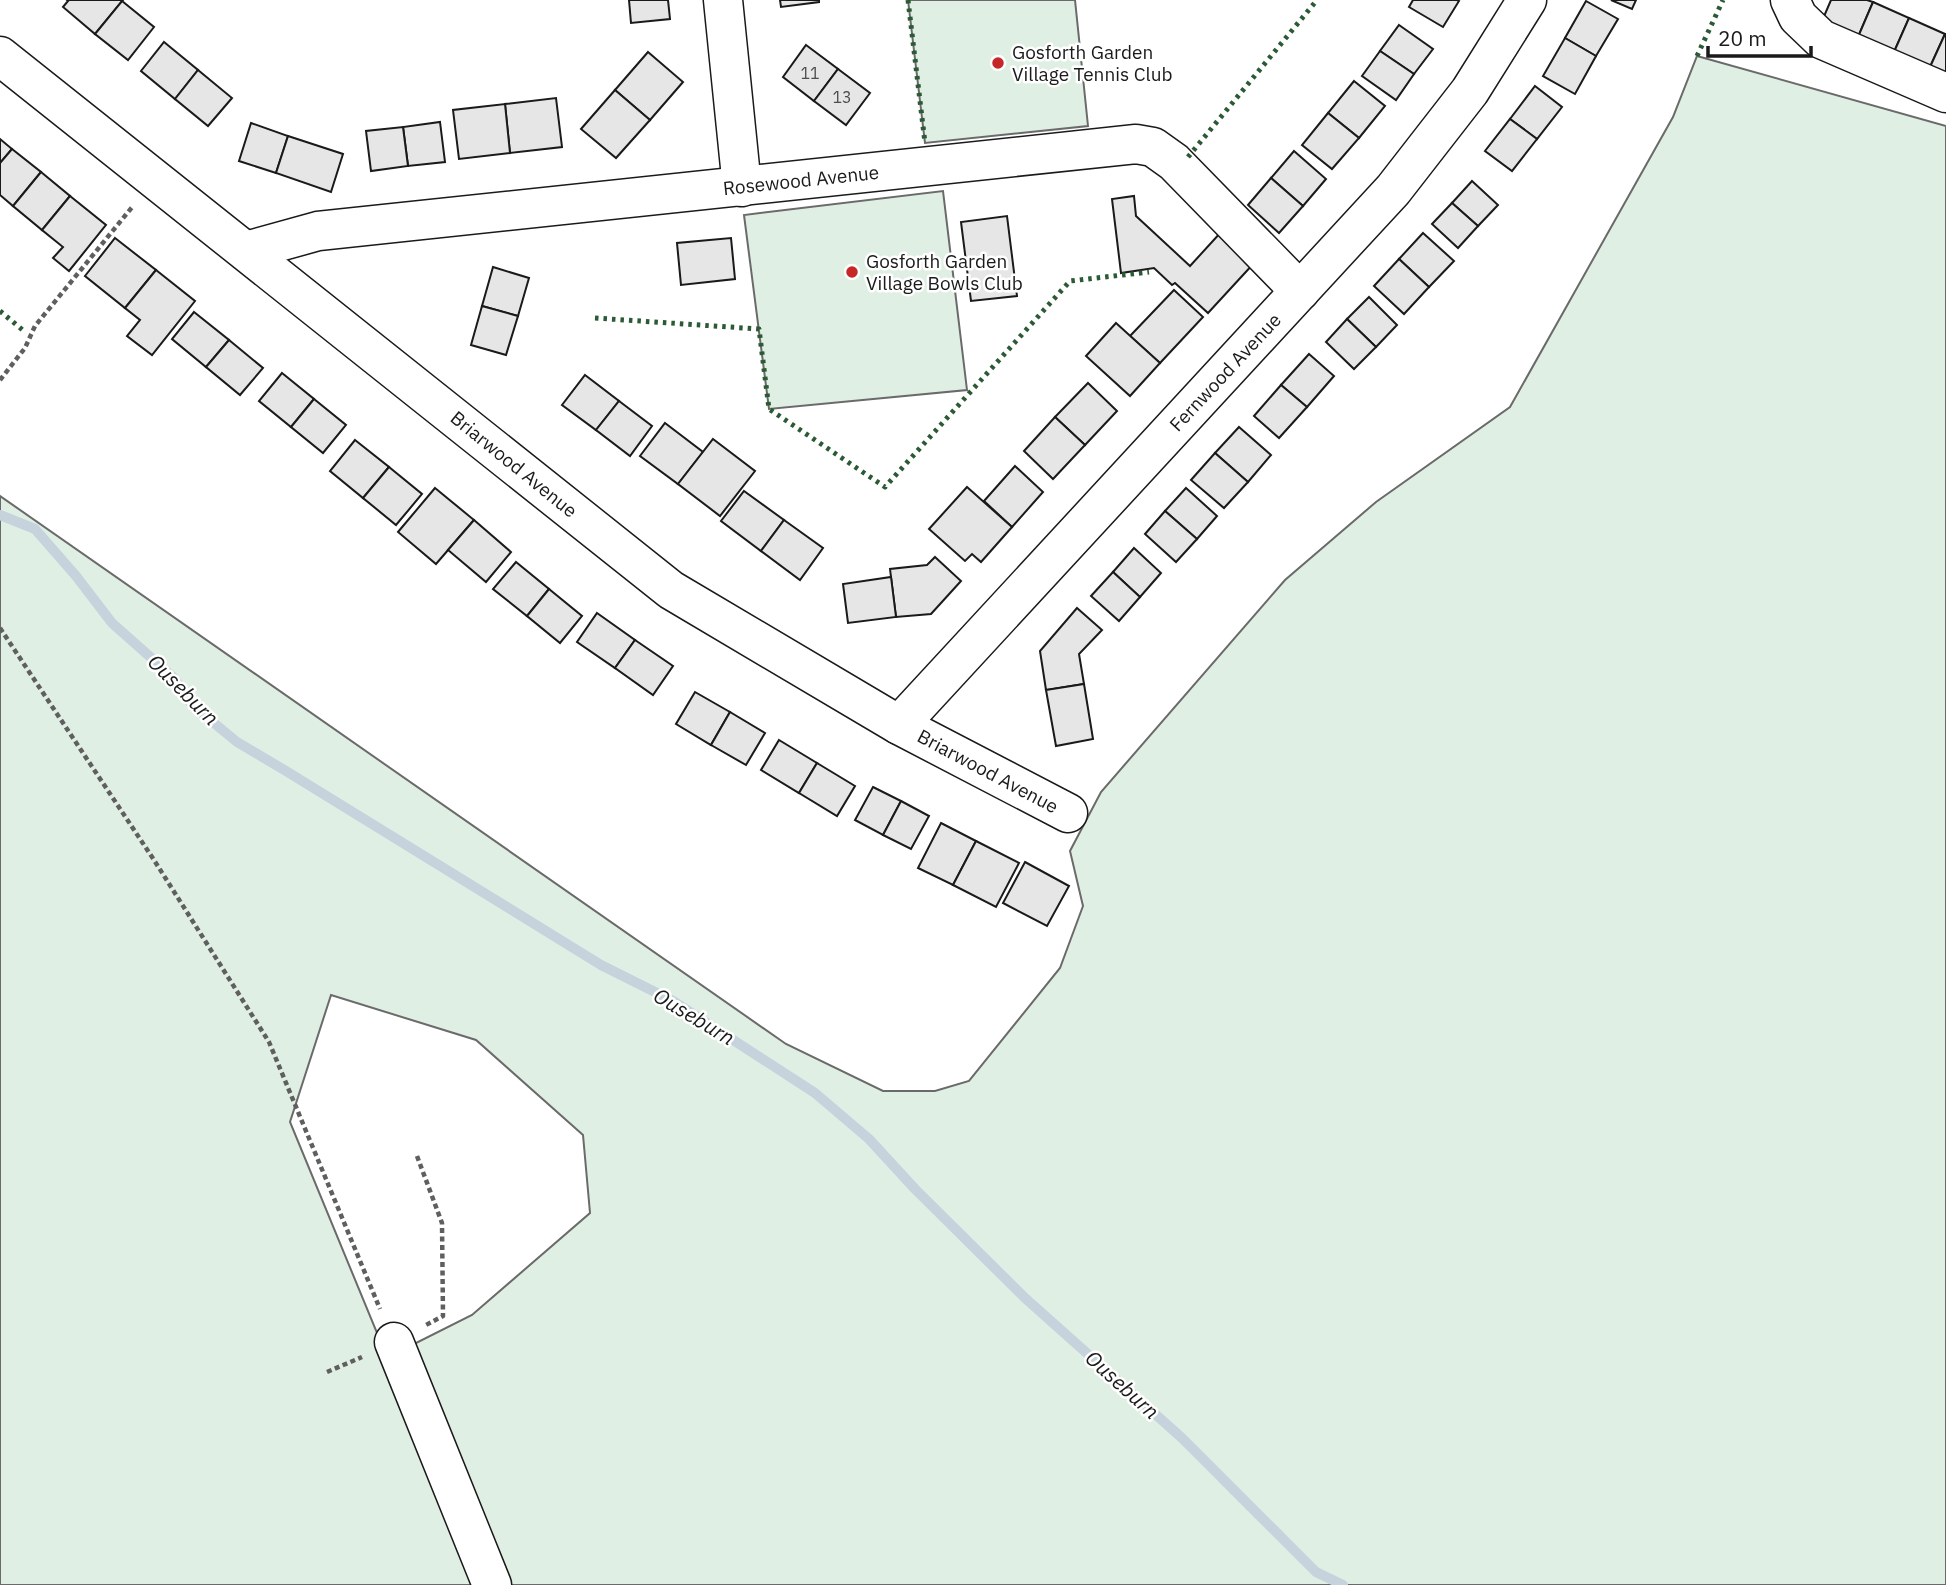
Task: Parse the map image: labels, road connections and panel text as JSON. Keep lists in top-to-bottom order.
{
  "streets": {
    "street": ["Rosewood Avenue", "Fernwood Avenue", "Briarwood Avenue"]
  },
  "crossings": [
    ["Rosewood Avenue", "Fernwood Avenue"],
    ["Rosewood Avenue", "Briarwood Avenue"],
    ["Fernwood Avenue", "Briarwood Avenue"]
  ],
  "water": ["Ouseburn"],
  "places": ["Gosforth Garden Village Tennis Club", "Gosforth Garden Village Bowls Club"],
  "house_numbers": ["11", "13"],
  "scale_bar": "20 m"
}
